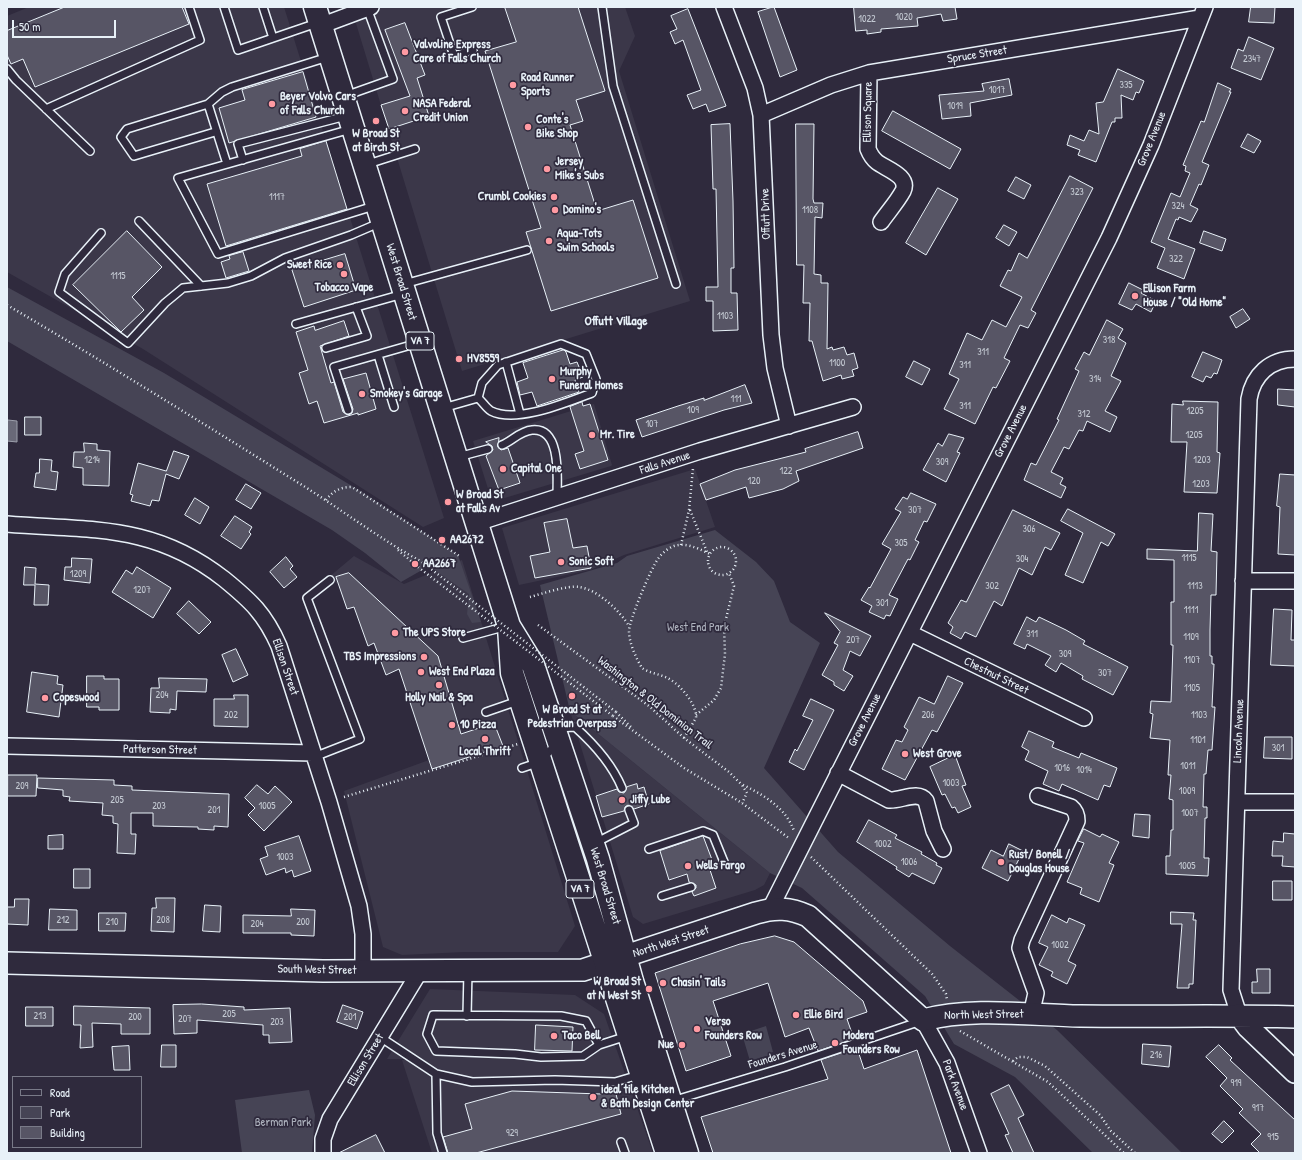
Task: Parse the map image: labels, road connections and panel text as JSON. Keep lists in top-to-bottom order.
{
  "streets": {
    "main road": [
      "West Broad Street",
      "VA 7",
      "Lincoln Avenue",
      "North West Street",
      "South West Street"
    ],
    "street": [
      "Spruce Street",
      "Ellison Square",
      "Grove Avenue",
      "Offutt Drive",
      "Falls Avenue",
      "Ellison Street",
      "Chestnut Street",
      "Patterson Street",
      "Park Avenue"
    ],
    "lane": ["Founders Avenue"],
    "path": ["Washington & Old Dominion Trail"]
  },
  "crossings": [
    ["Spruce Street", "Ellison Square"],
    ["Spruce Street", "Grove Avenue"],
    ["Spruce Street", "Offutt Drive"],
    ["Grove Avenue", "Chestnut Street"],
    ["Grove Avenue", "Washington & Old Dominion Trail"],
    ["Offutt Drive", "Falls Avenue"],
    ["West Broad Street", "Falls Avenue"],
    ["West Broad Street", "North West Street"],
    ["West Broad Street", "South West Street"],
    ["West Broad Street", "Founders Avenue"],
    ["Ellison Street", "Patterson Street"],
    ["Ellison Street", "South West Street"],
    ["Lincoln Avenue", "North West Street"],
    ["North West Street", "South West Street"],
    ["North West Street", "Founders Avenue"],
    ["North West Street", "Park Avenue"],
    ["Founders Avenue", "Park Avenue"]
  ],
  "districts": ["Offutt Village"],
  "parks": ["West End Park", "Berman Park"],
  "places": [
    "Valvoline Express Care of Falls Church",
    "Road Runner Sports",
    "Beyer Volvo Cars of Falls Church",
    "NASA Federal Credit Union",
    "W Broad St at Birch St",
    "Conte's Bike Shop",
    "Jersey Mike's Subs",
    "Crumbl Cookies",
    "Domino's",
    "Aqua-Tots Swim Schools",
    "Sweet Rice",
    "Tobacco Vape",
    "Ellison Farm House / \"Old Home\"",
    "HV8559",
    "Murphy Funeral Homes",
    "Smokey's Garage",
    "Mr. Tire",
    "Capital One",
    "W Broad St at Falls Av",
    "AA2672",
    "Sonic Soft",
    "AA2667",
    "The UPS Store",
    "TBS Impressions",
    "West End Plaza",
    "Holly Nail & Spa",
    "W Broad St at Pedestrian Overpass",
    "Copeswood",
    "10 Pizza",
    "Local Thrift",
    "West Grove",
    "Jiffy Lube",
    "Rust/ Bonell / Douglas House",
    "Wells Fargo",
    "Chasin' Tails",
    "W Broad St at N West St",
    "Ellie Bird",
    "Verso Founders Row",
    "Taco Bell",
    "Modera Founders Row",
    "Nue",
    "ideal tile Kitchen & Bath Design Center"
  ],
  "house_numbers": [
    "1020",
    "1022",
    "2347",
    "335",
    "1017",
    "1019",
    "323",
    "1117",
    "324",
    "1108",
    "322",
    "1115",
    "1103",
    "318",
    "311",
    "1100",
    "311",
    "314",
    "111",
    "311",
    "109",
    "1205",
    "312",
    "107",
    "1205",
    "1214",
    "1203",
    "309",
    "122",
    "120",
    "1203",
    "307",
    "306",
    "305",
    "1115",
    "304",
    "1209",
    "302",
    "1113",
    "1207",
    "301",
    "1111",
    "311",
    "1109",
    "207",
    "309",
    "1107",
    "307",
    "1105",
    "204",
    "202",
    "206",
    "1103",
    "1101",
    "301",
    "1011",
    "1016",
    "1014",
    "1003",
    "209",
    "1009",
    "205",
    "203",
    "1005",
    "201",
    "1007",
    "1002",
    "1003",
    "1006",
    "1005",
    "212",
    "208",
    "210",
    "200",
    "204",
    "1002",
    "205",
    "213",
    "200",
    "201",
    "207",
    "203",
    "216",
    "919",
    "917",
    "929",
    "915"
  ],
  "legend": ["Road", "Park", "Building"],
  "scale_bar": "50 m"
}
